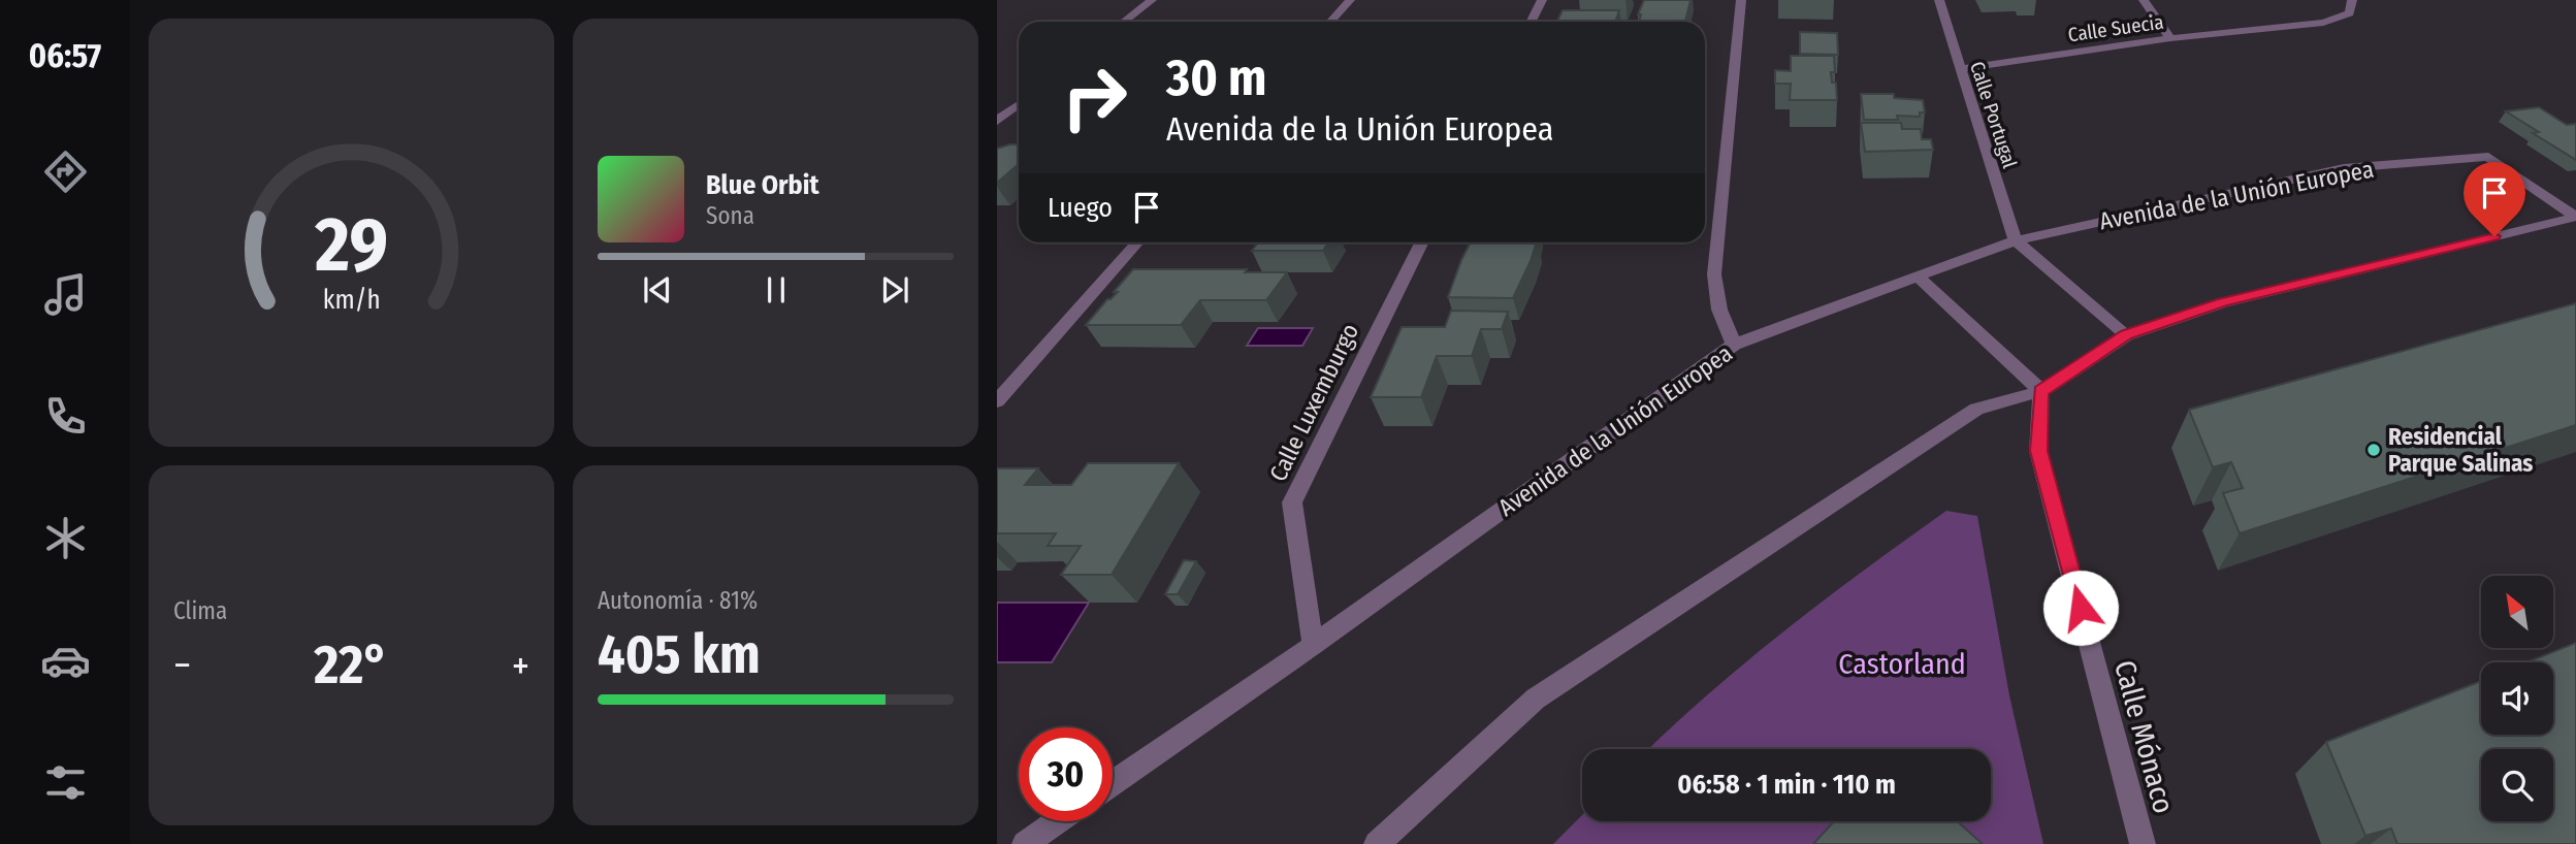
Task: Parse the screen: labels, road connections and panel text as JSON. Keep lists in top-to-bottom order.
{
  "streets": {
    "street": [
      "Calle Suecia",
      "Calle Portugal",
      "Avenida de la Unión Europea",
      "Calle Luxemburgo",
      "Calle Mónaco"
    ]
  },
  "crossings": [
    ["Calle Suecia", "Calle Portugal"],
    ["Calle Portugal", "Avenida de la Unión Europea"],
    ["Avenida de la Unión Europea", "Calle Luxemburgo"],
    ["Avenida de la Unión Europea", "Calle Mónaco"]
  ],
  "parks": ["Castorland"],
  "places": ["Residencial Parque Salinas"],
  "north": "top left",
  "page": {
    "tabs": "06:57",
    "turn": ["30 m", "Avenida de la Unión Europea"],
    "song": ["Blue Orbit", "Sona"],
    "then": "Luego",
    "tile": [
      "Clima",
      ["Autonomía · 81%", "405 km"]
    ],
    "heat": ["−", "22°", "+"],
    "limit": "30",
    "trip": "06:58 · 1 min · 110 m",
    "gauge": ["29", "km/h"]
  }
}
